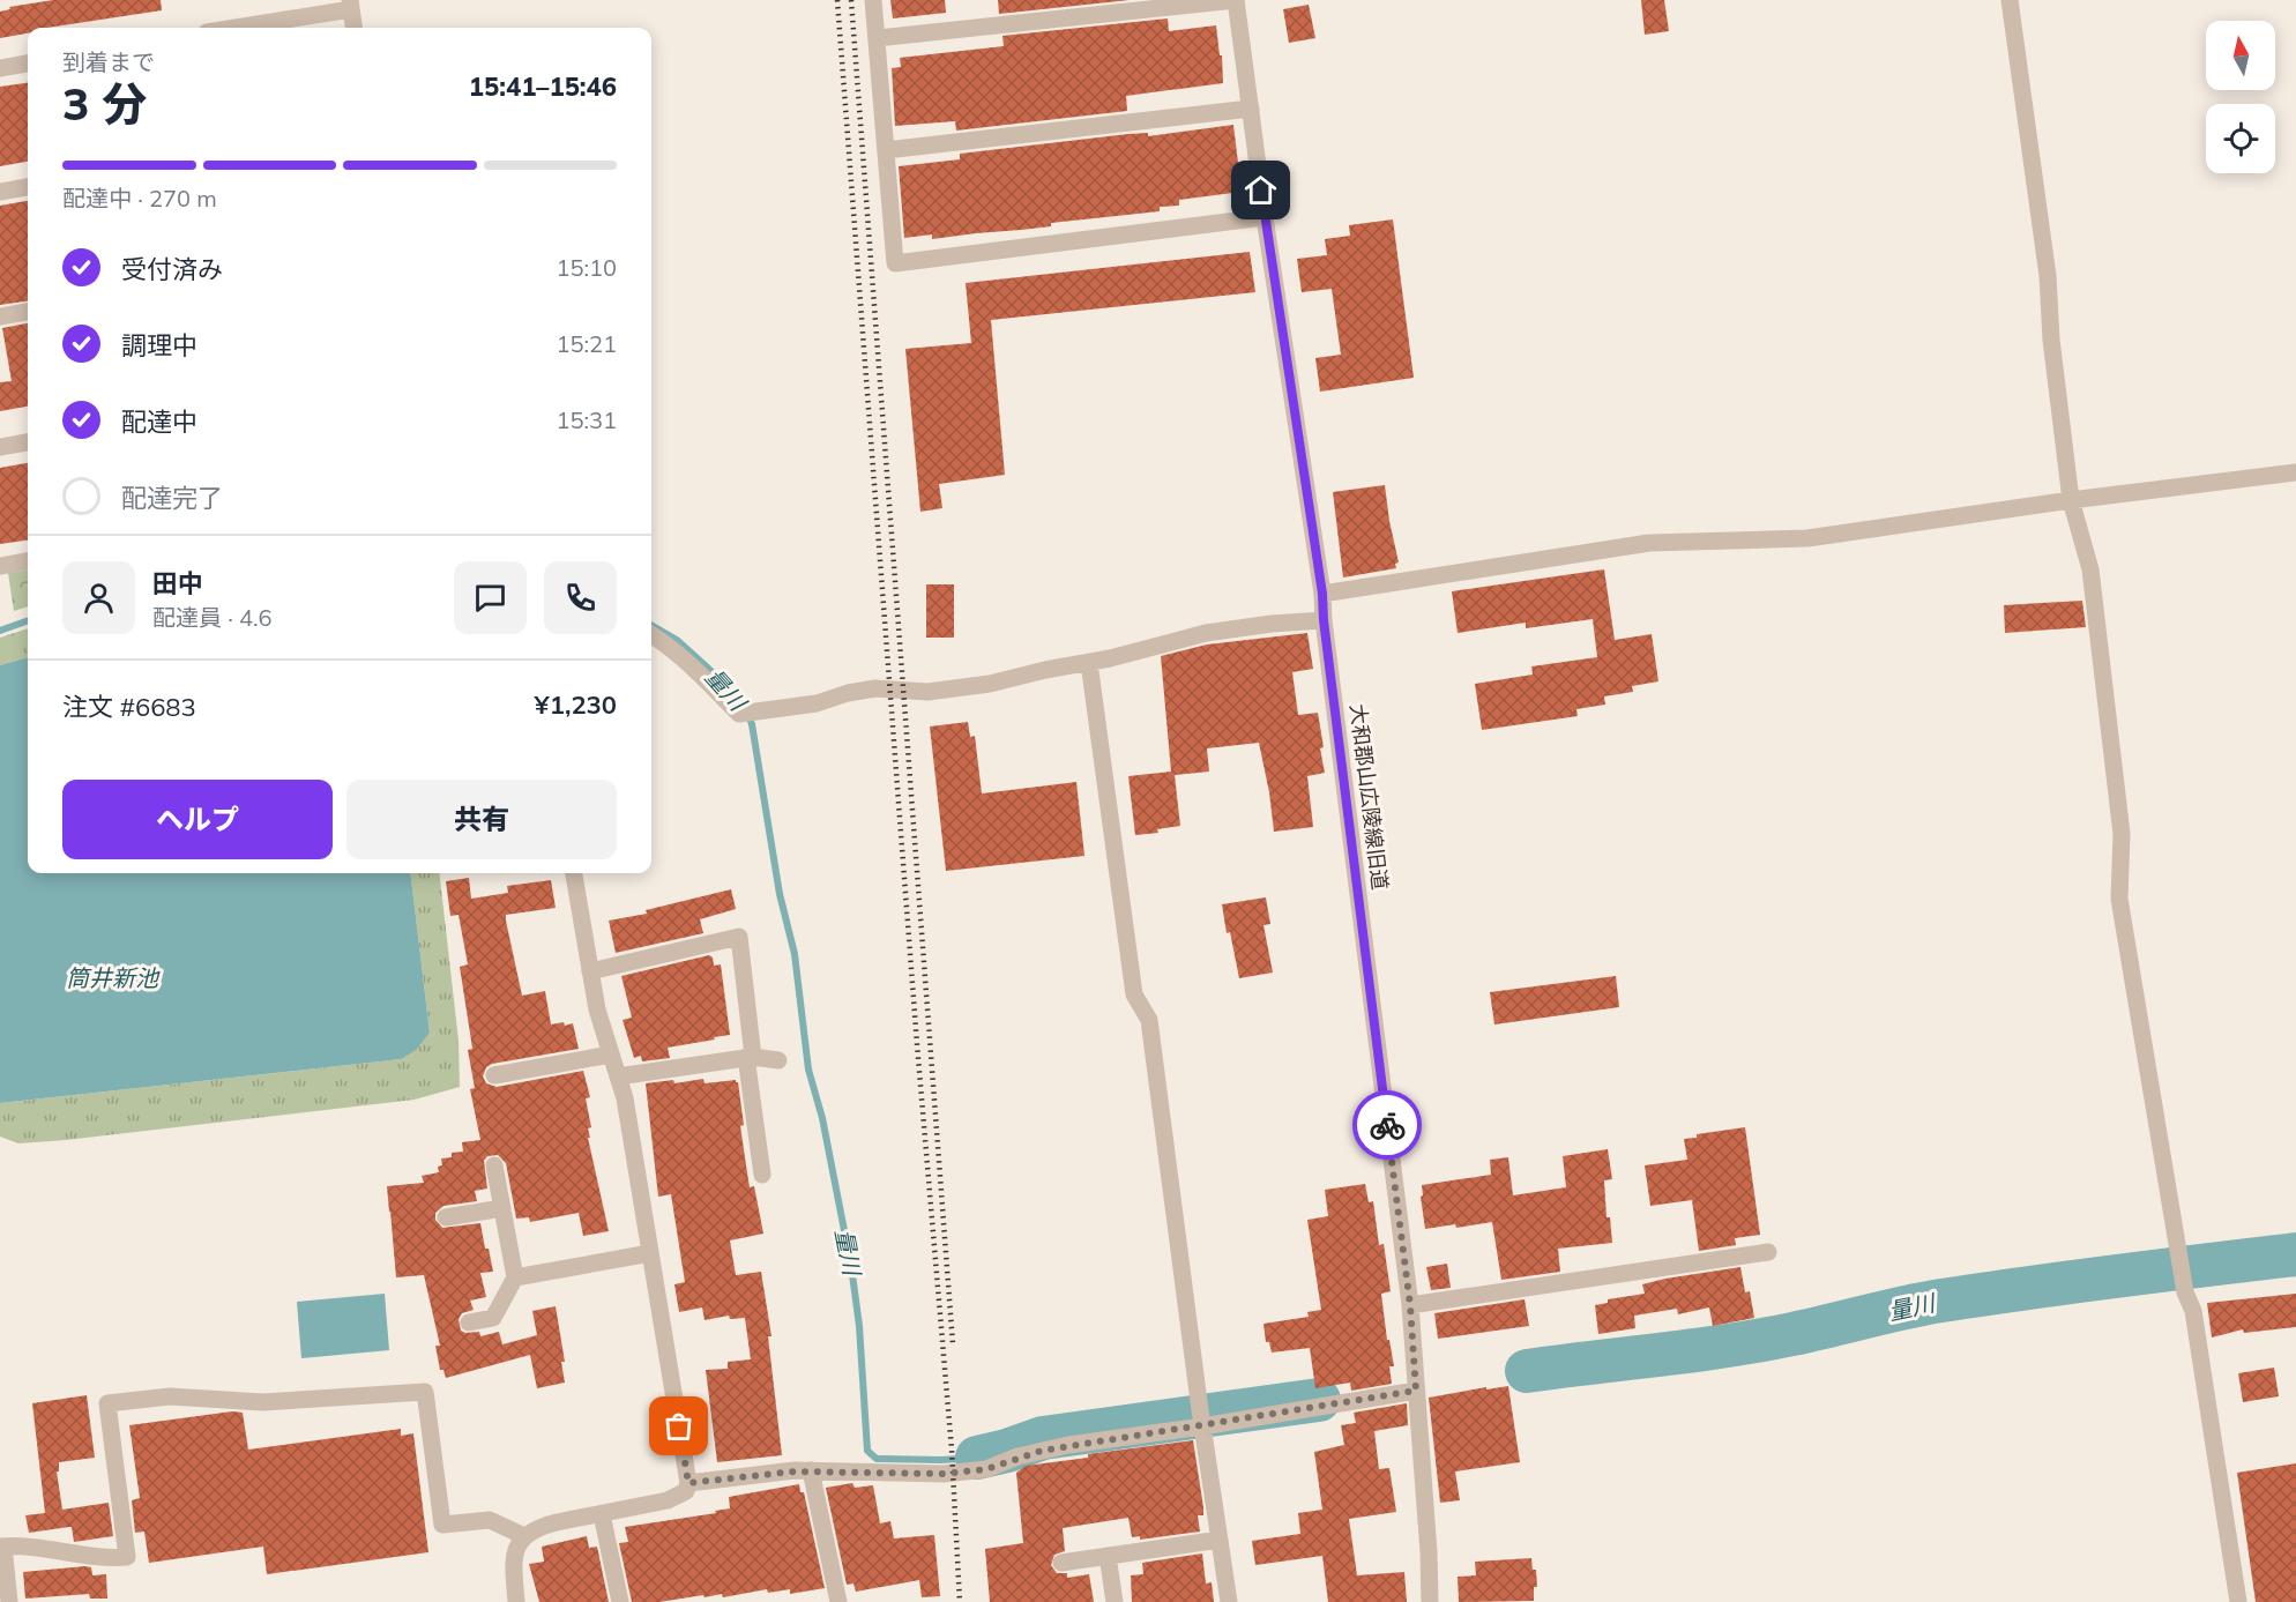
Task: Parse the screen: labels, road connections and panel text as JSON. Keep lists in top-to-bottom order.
{
  "streets": {
    "street": ["大和郡山広陵線旧道"]
  },
  "water": ["量川", "筒井新池"],
  "north": "top",
  "page": {
    "heading": ["3 分", "到着まで", "15:41–15:46"],
    "panel": [
      "田中",
      "配達員 · 4.6",
      "注文 #6683",
      "¥1,230"
    ],
    "bar": "配達中 · 270 m",
    "list": [
      ["受付済み", "15:10"],
      ["調理中", "15:21"],
      ["配達中", "15:31"],
      "配達完了"
    ],
    "buttons": ["ヘルプ", "共有"]
  }
}
